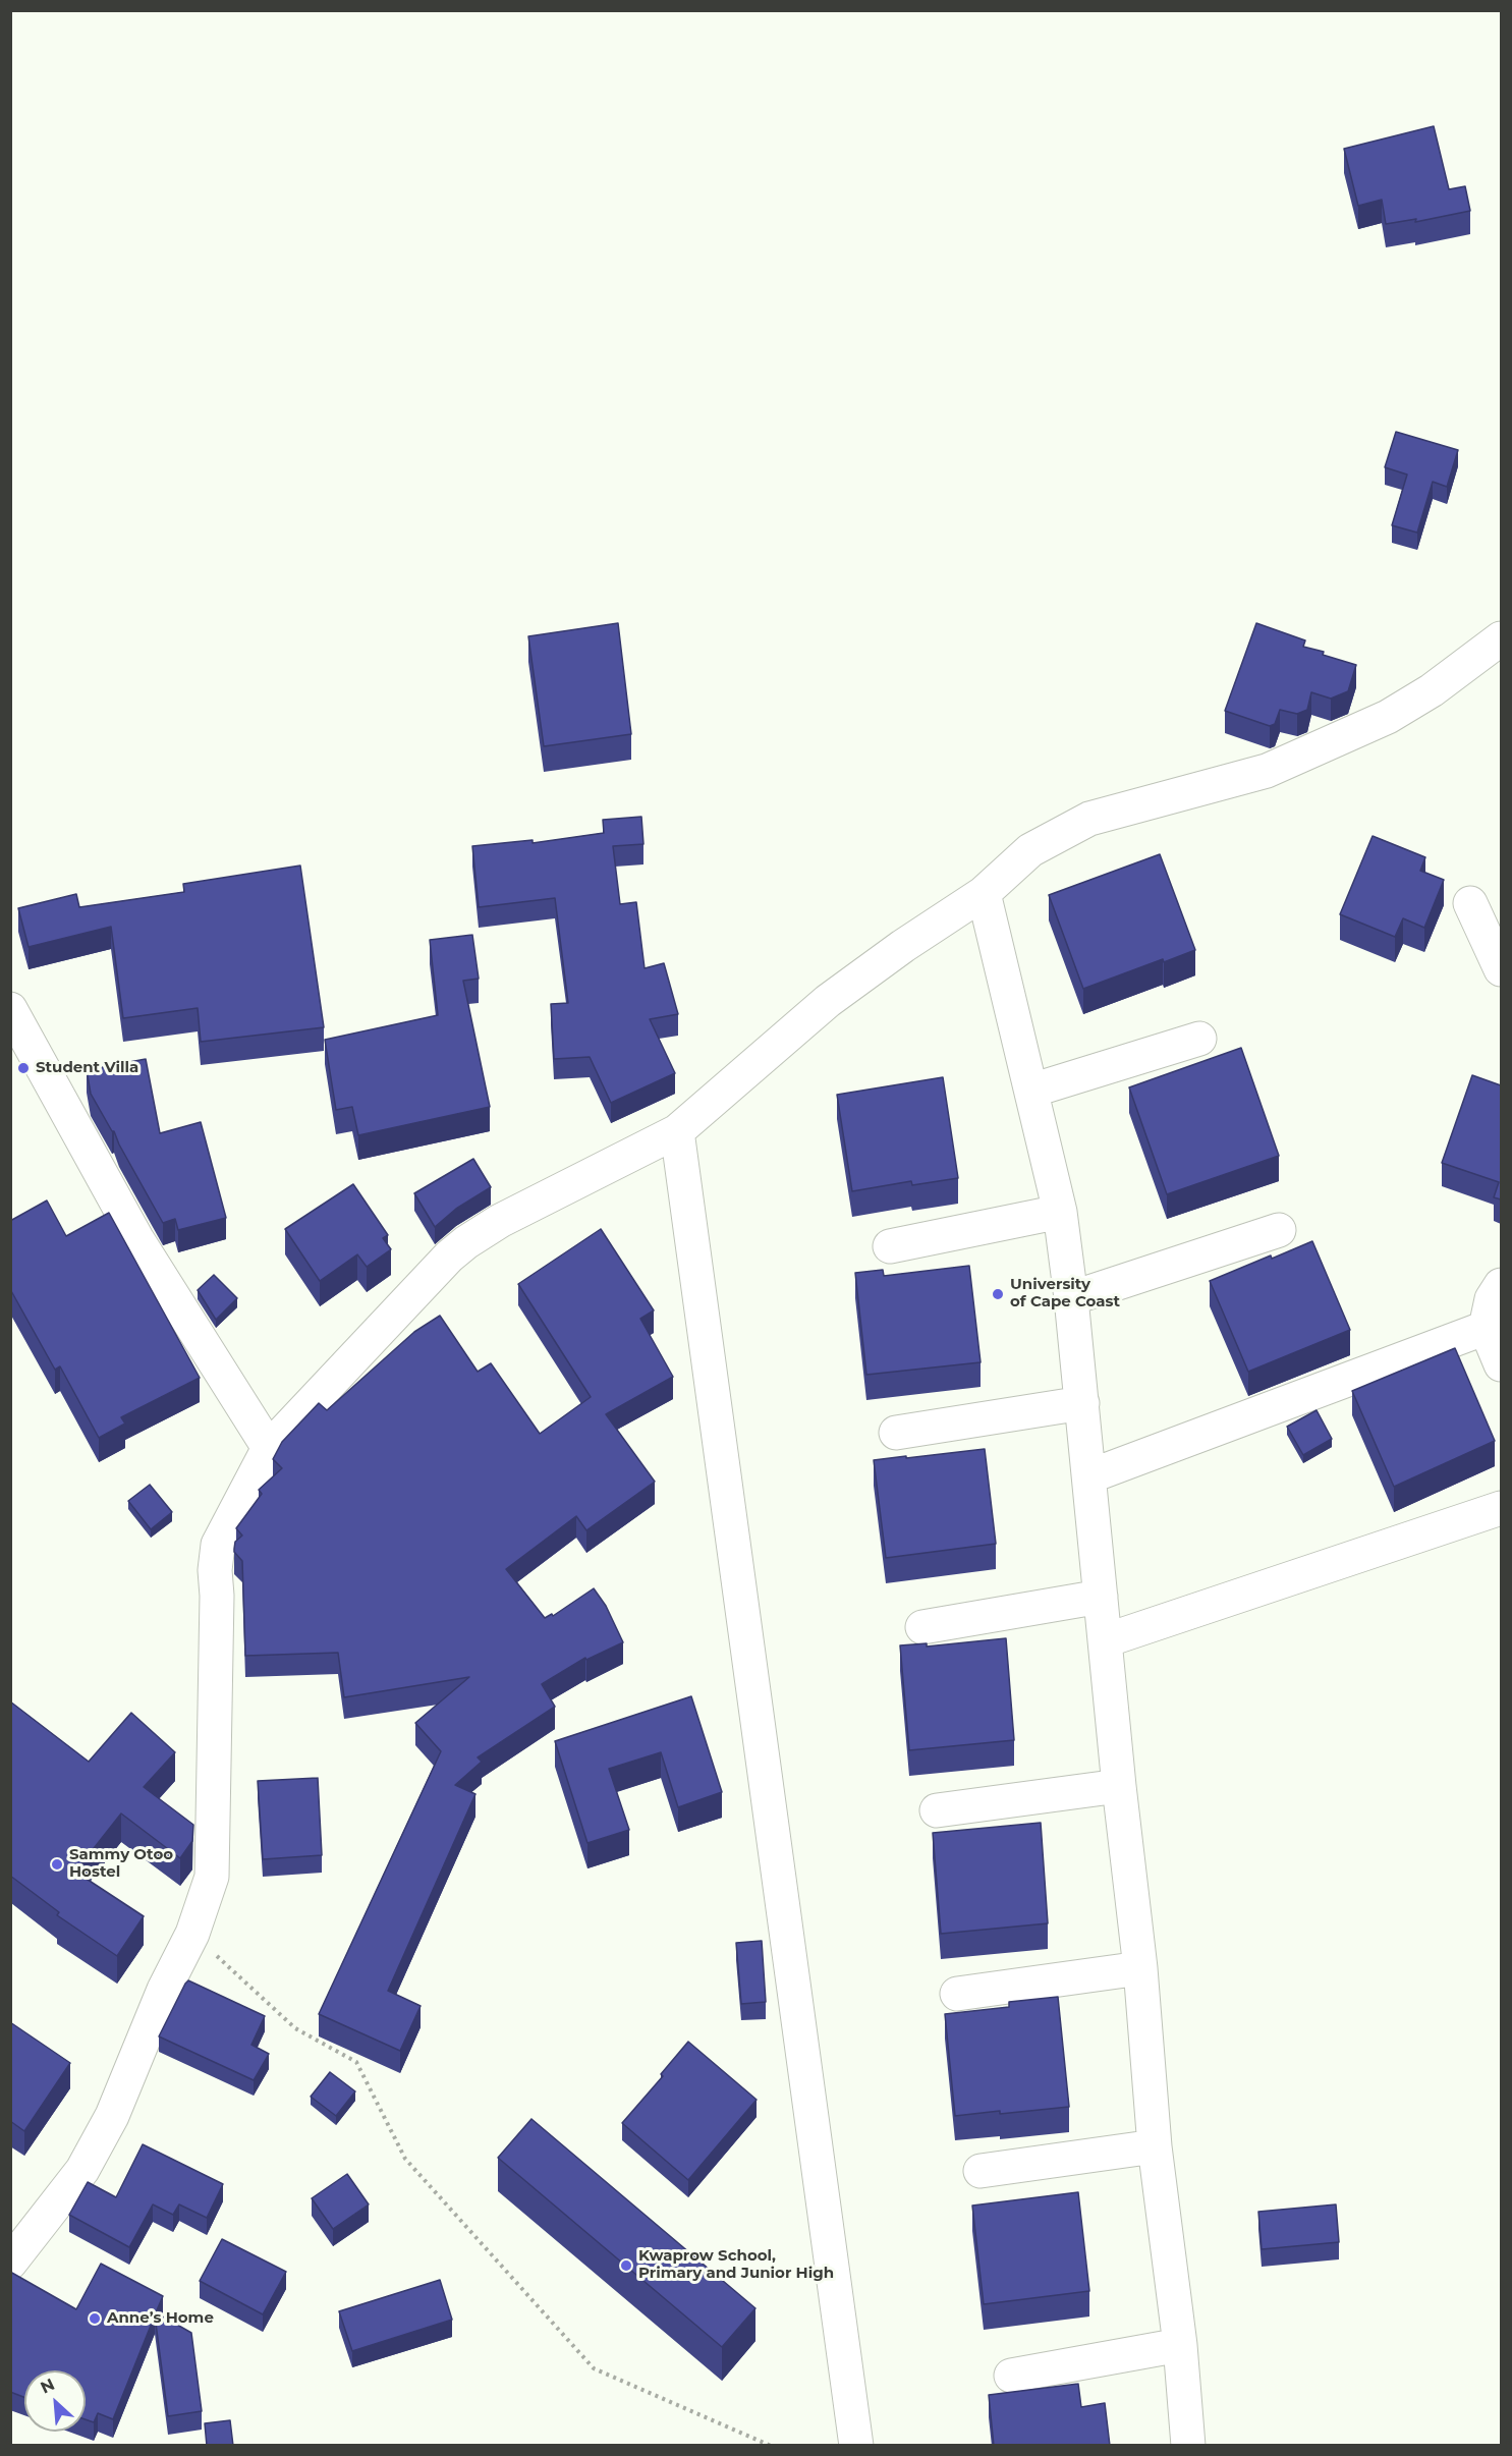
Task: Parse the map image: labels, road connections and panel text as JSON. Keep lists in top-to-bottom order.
{
  "places": [
    "Student Villa",
    "University of Cape Coast",
    "Sammy Otoo Hostel",
    "Kwaprow School, Primary and Junior High",
    "Anne’s Home"
  ],
  "north": "top left"
}
